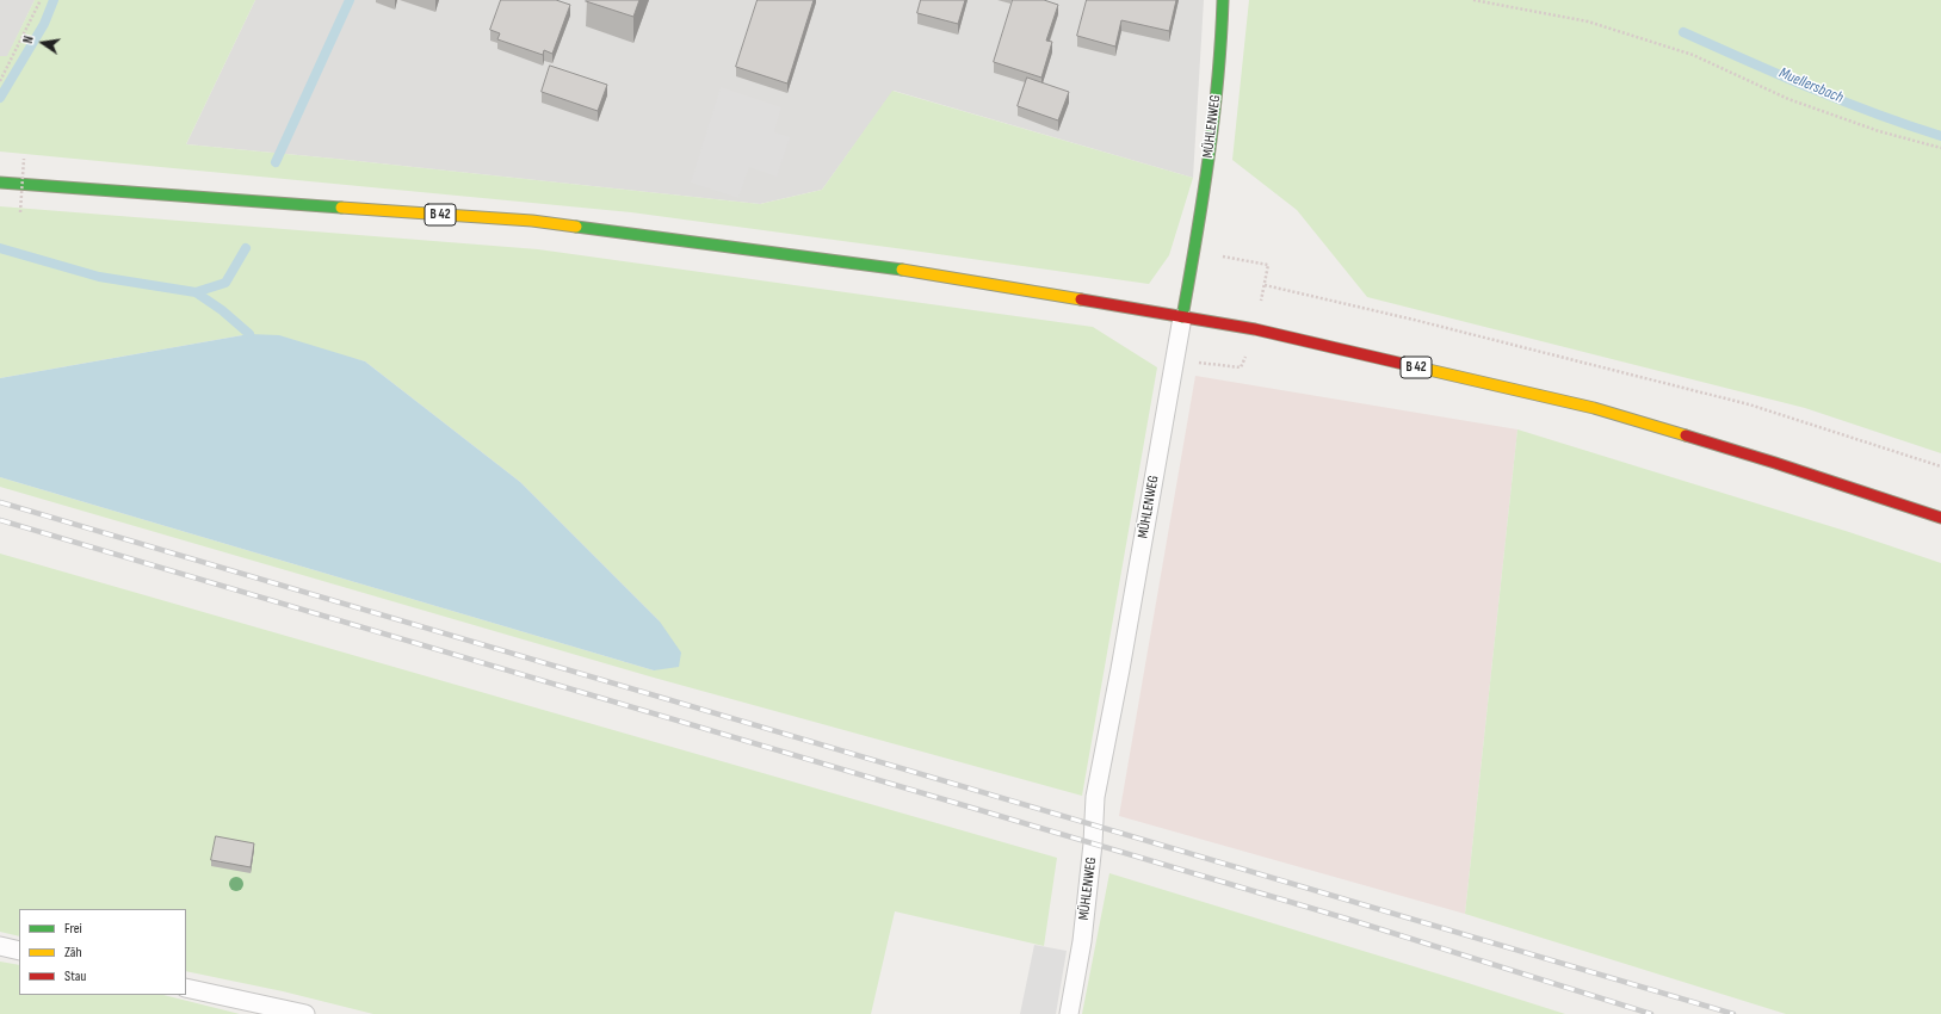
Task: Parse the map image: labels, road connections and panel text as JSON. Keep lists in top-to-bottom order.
{
  "streets": {
    "main road": ["MÜHLENWEG", "B 42"]
  },
  "crossings": [
    ["MÜHLENWEG", "B 42"]
  ],
  "water": ["Muellersbach"],
  "legend": ["Frei", "Zäh", "Stau"],
  "north": "left"
}
